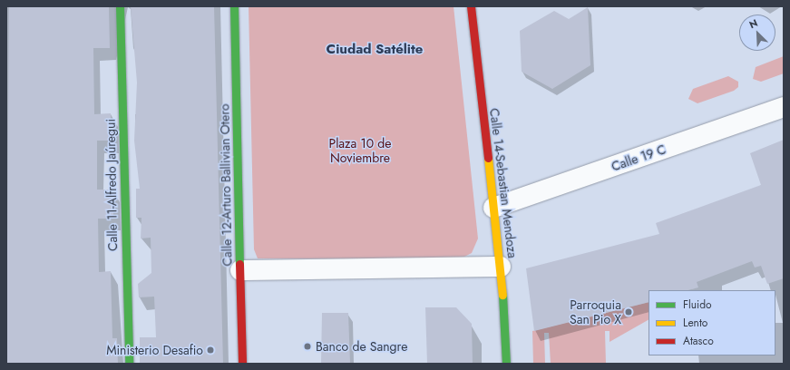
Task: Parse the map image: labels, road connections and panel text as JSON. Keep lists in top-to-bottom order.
{
  "streets": {
    "street": [
      "Calle 19 C",
      "Calle 14-Sebastian Mendoza",
      "Calle 11-Alfredo Jaúregui",
      "Calle 12-Arturo Ballivian Otero"
    ]
  },
  "crossings": [
    ["Calle 19 C", "Calle 14-Sebastian Mendoza"]
  ],
  "districts": ["Ciudad Satélite"],
  "parks": ["Plaza 10 de Noviembre"],
  "places": ["Parroquia San Pio X", "Banco de Sangre", "Ministerio Desafio"],
  "legend": ["Fluido", "Lento", "Atasco"],
  "north": "top left"
}
